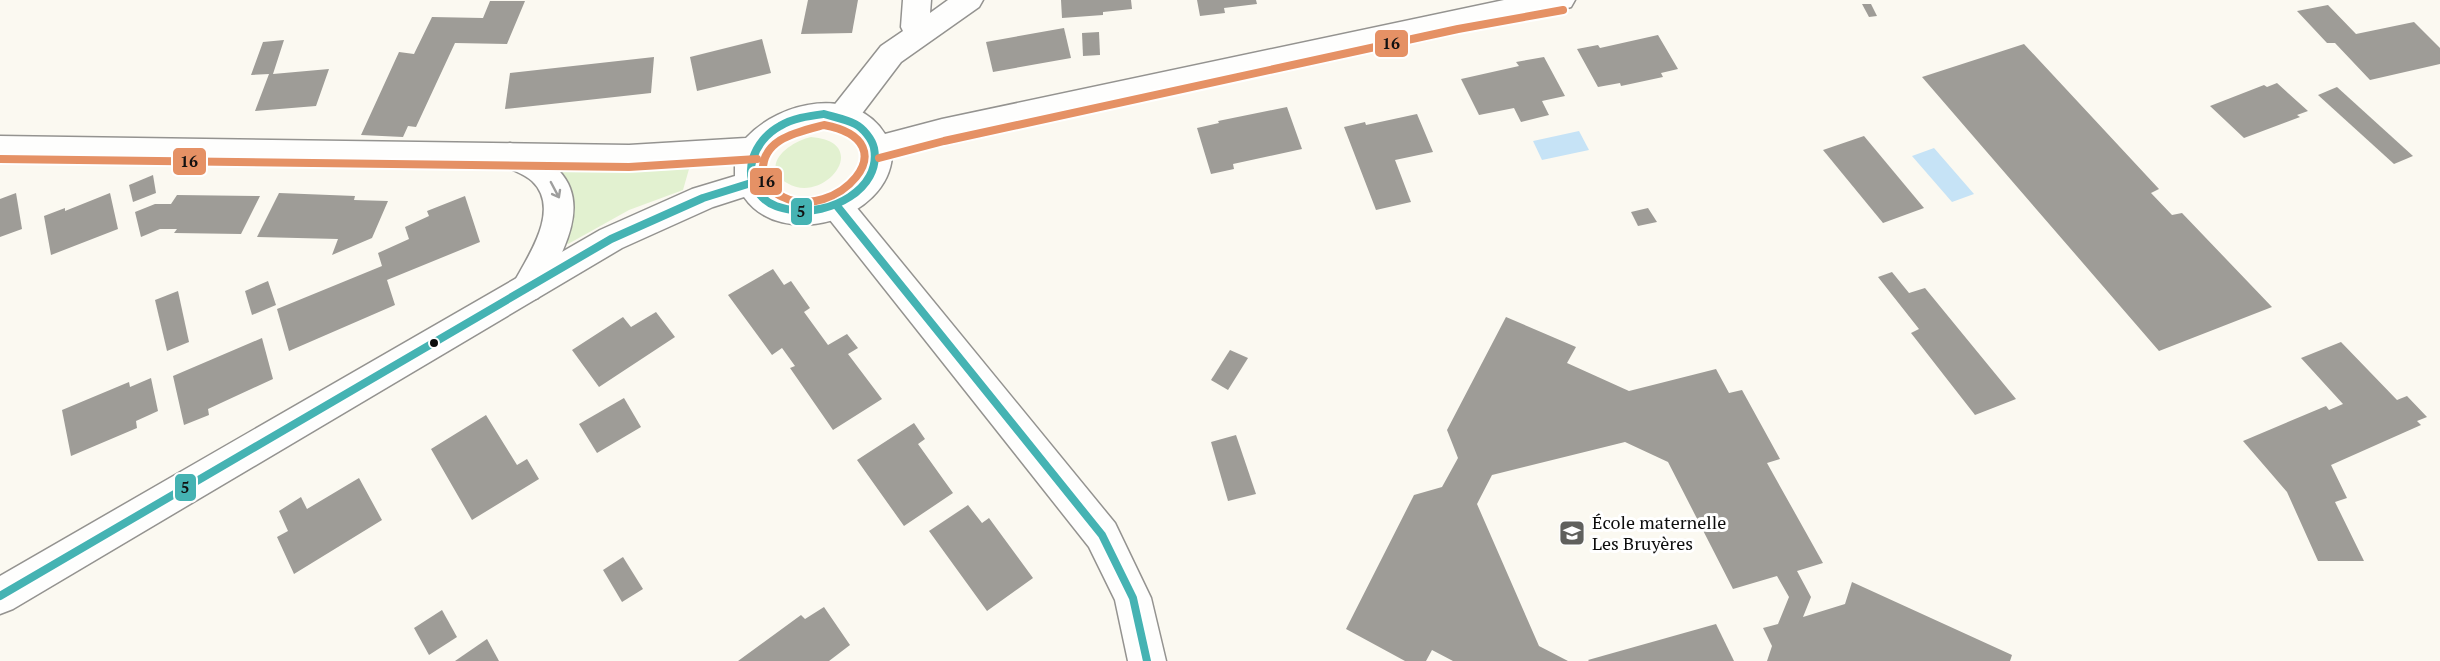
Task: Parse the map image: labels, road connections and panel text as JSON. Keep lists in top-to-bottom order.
{
  "places": {
    "school or university": ["École maternelle Les Bruyères"]
  },
  "lines": ["transit line 16", "transit line 5"]
}
